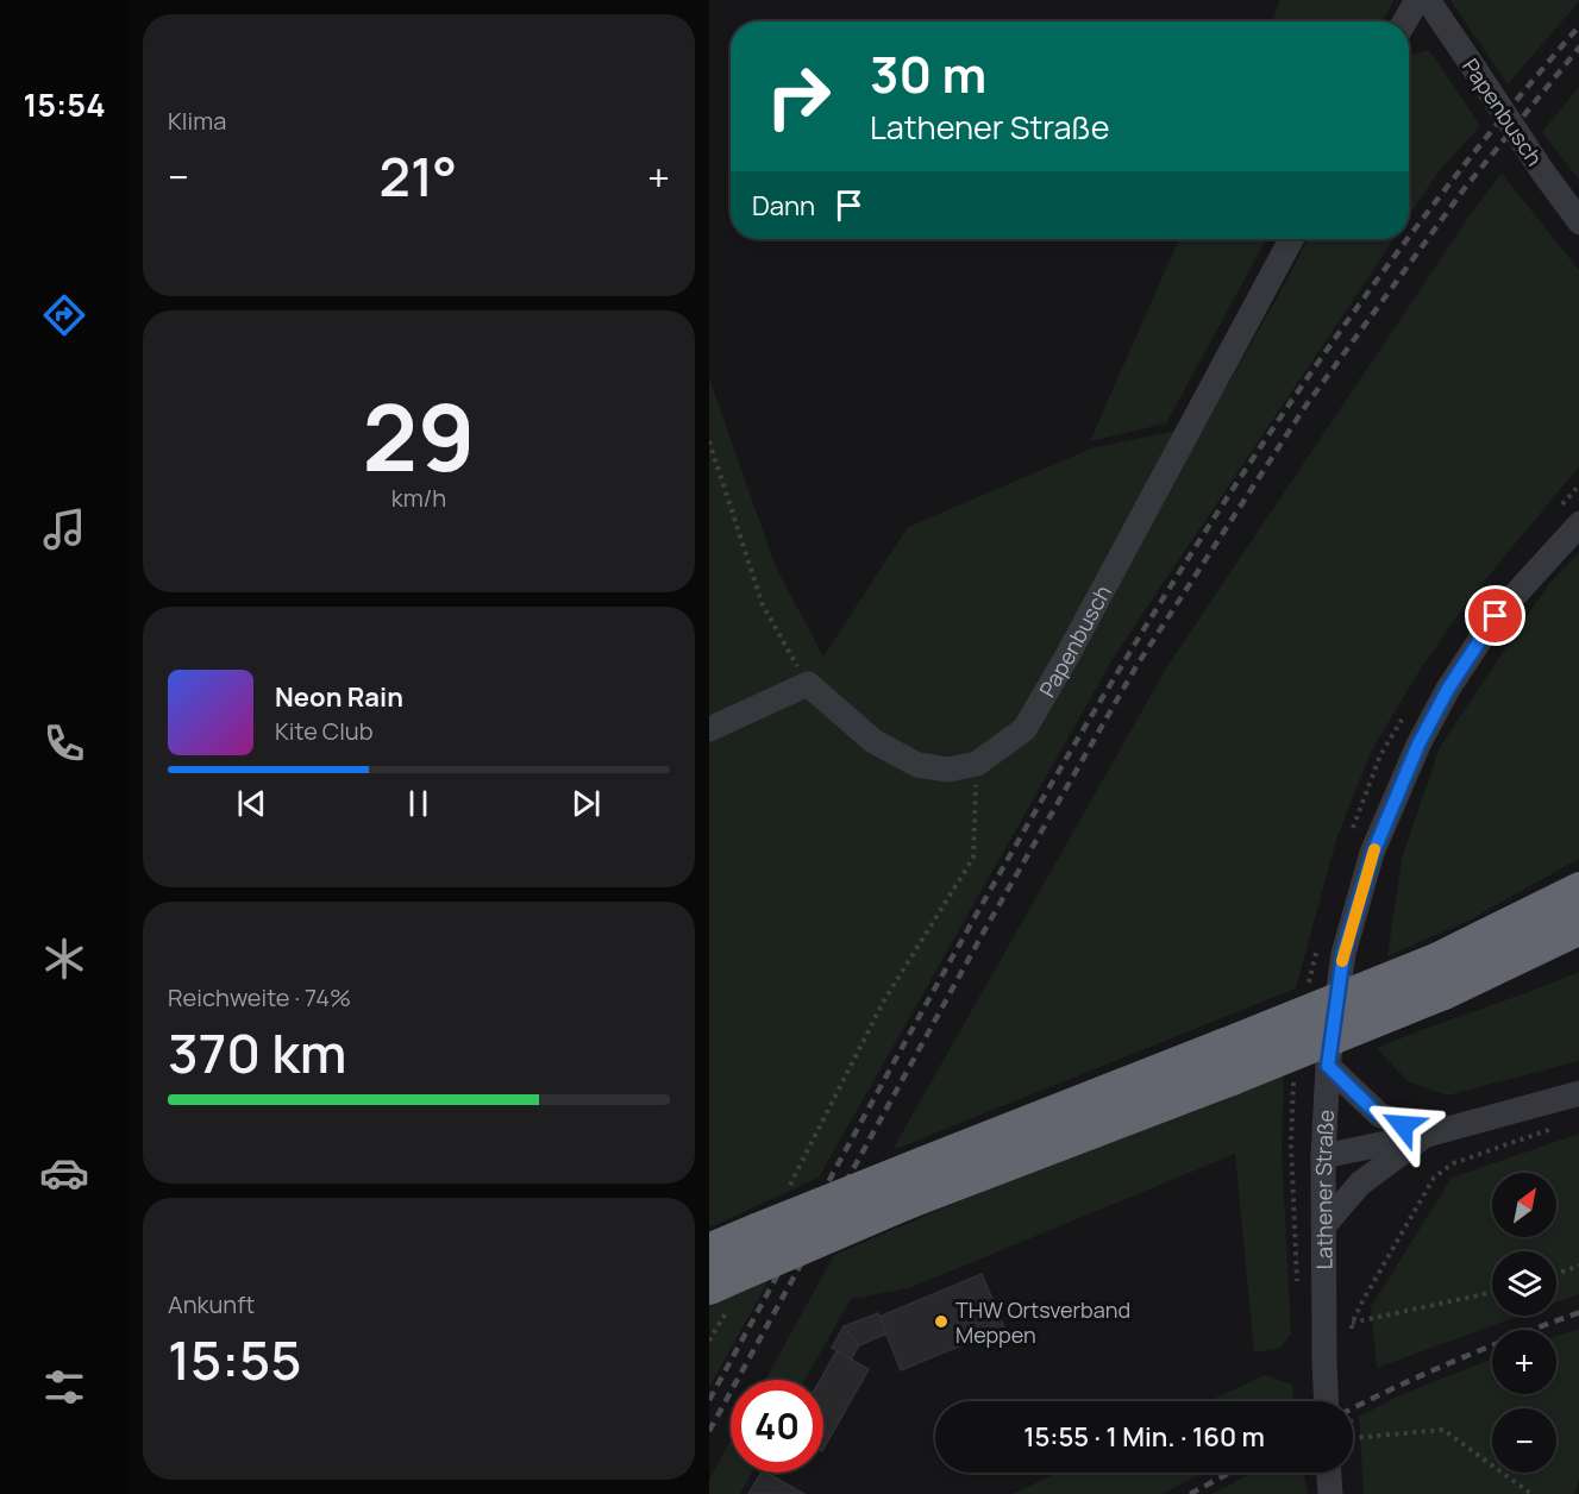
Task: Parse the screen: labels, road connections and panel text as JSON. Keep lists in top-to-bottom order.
{
  "streets": {
    "street": ["Papenbusch", "Lathener Straße"]
  },
  "places": ["THW Ortsverband Meppen"],
  "north": "top right",
  "page": {
    "tabs": "15:54",
    "tile": [
      "Klima",
      ["29", "km/h"],
      ["Reichweite · 74%", "370 km"],
      ["Ankunft", "15:55"]
    ],
    "turn": ["30 m", "Lathener Straße"],
    "heat": ["−", "21°", "+"],
    "then": "Dann",
    "song": ["Neon Rain", "Kite Club"],
    "map_buttons": ["+", "−"],
    "limit": "40",
    "trip": "15:55 · 1 Min. · 160 m"
  }
}
